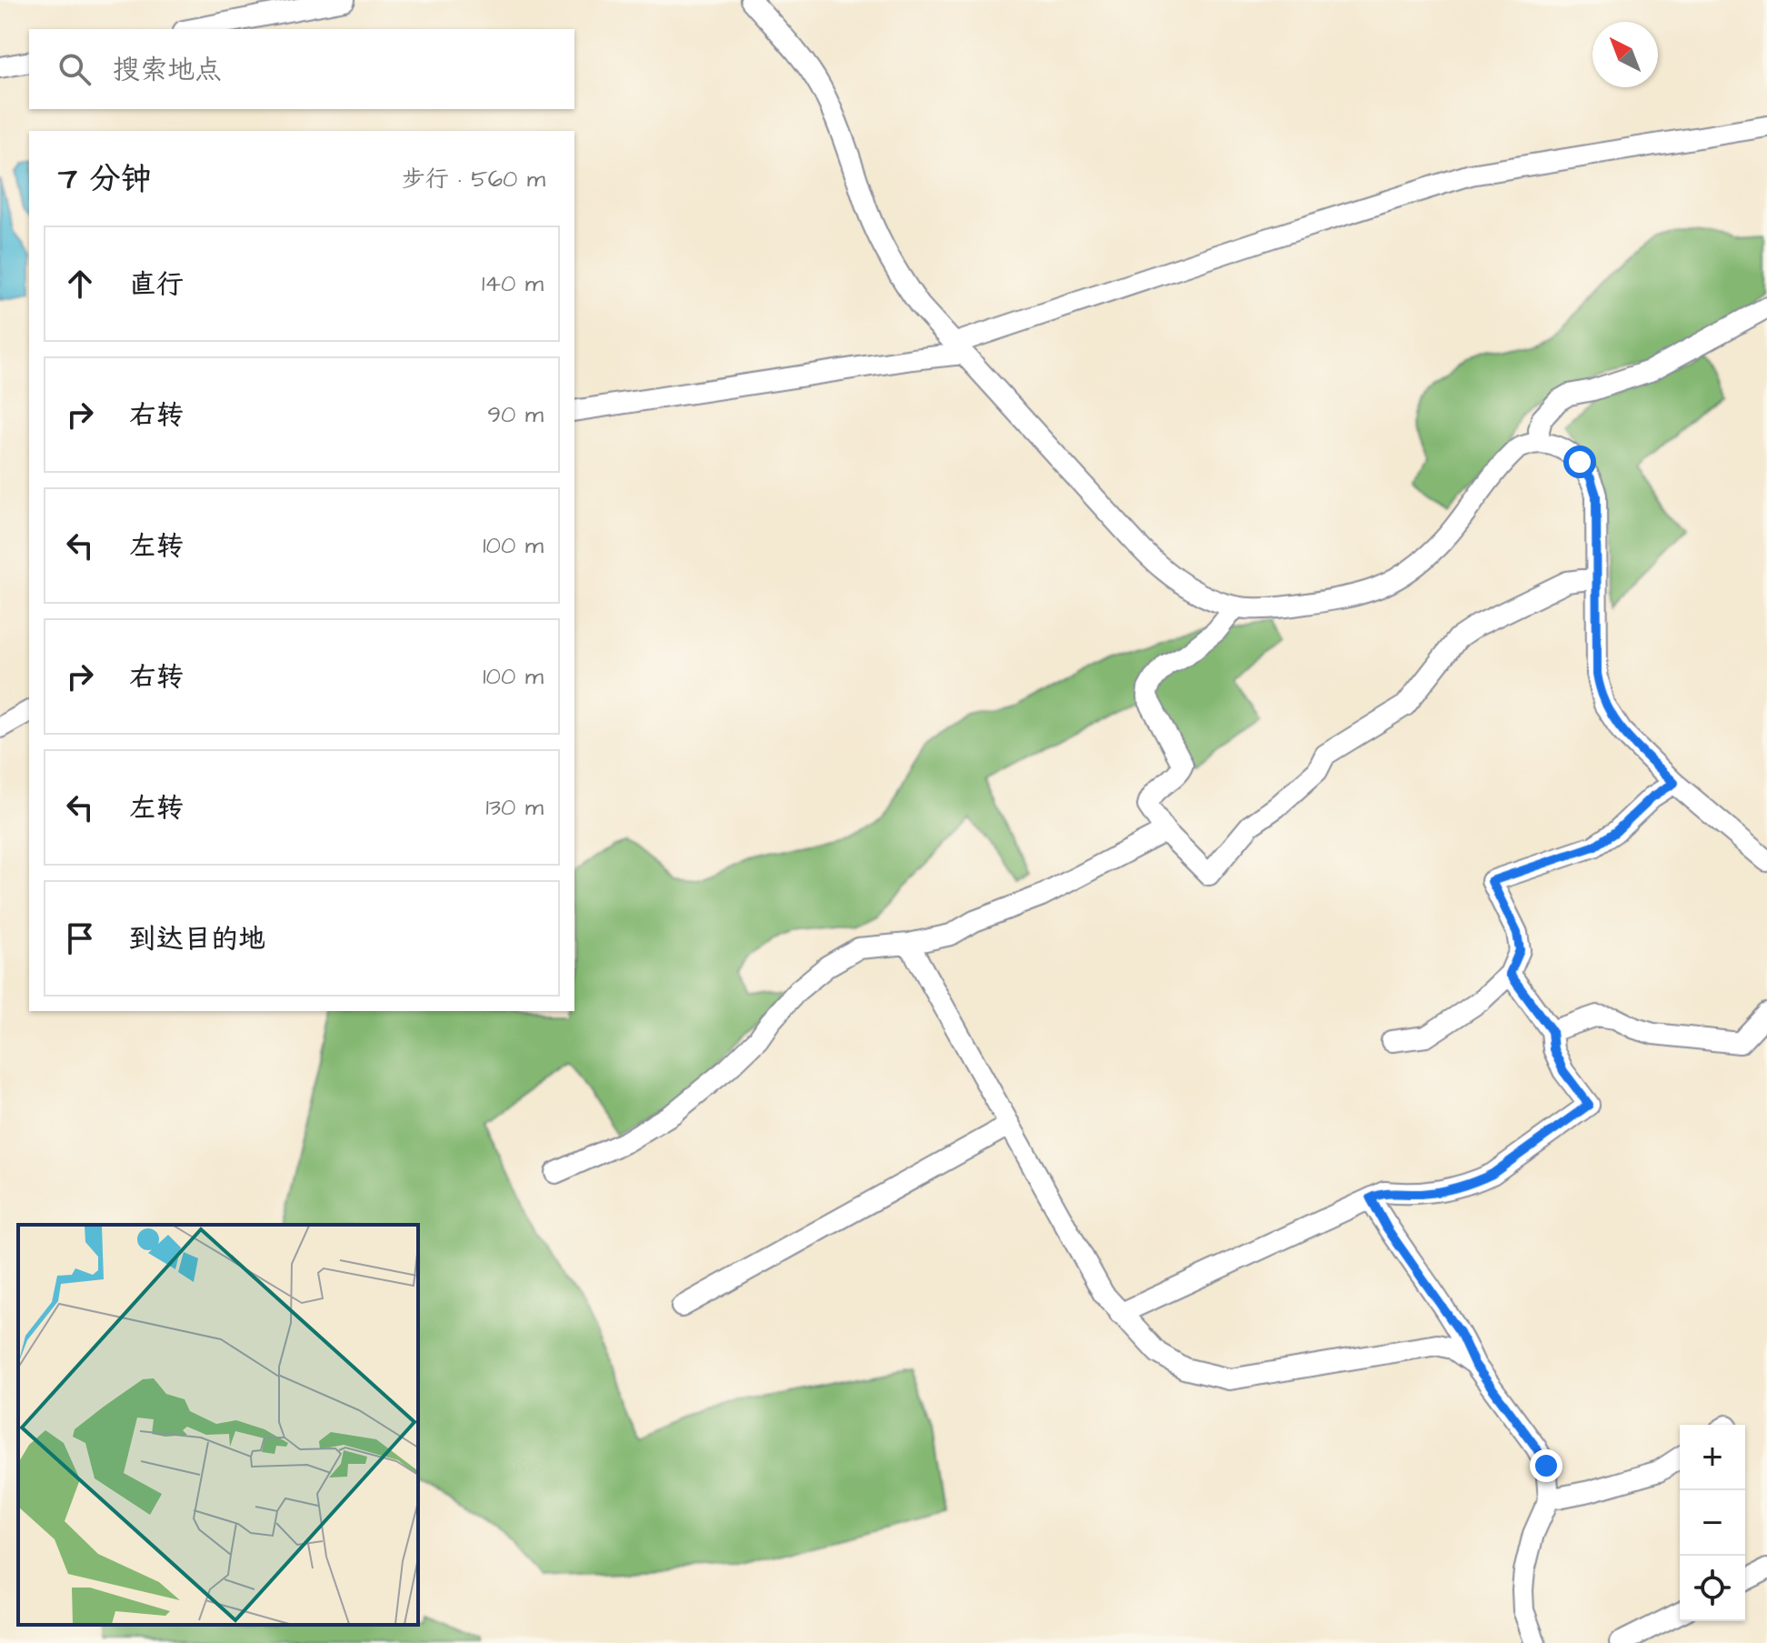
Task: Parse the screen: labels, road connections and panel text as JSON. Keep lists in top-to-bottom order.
{
  "north": "top left",
  "page": {
    "search": "搜索地点",
    "heading": ["7 分钟", "步行 · 560 m"],
    "list": [
      ["直行", "140 m"],
      ["右转", "90 m"],
      ["左转", "100 m"],
      ["右转", "100 m"],
      ["左转", "130 m"],
      "到达目的地"
    ],
    "map_buttons": ["+", "−"]
  }
}
